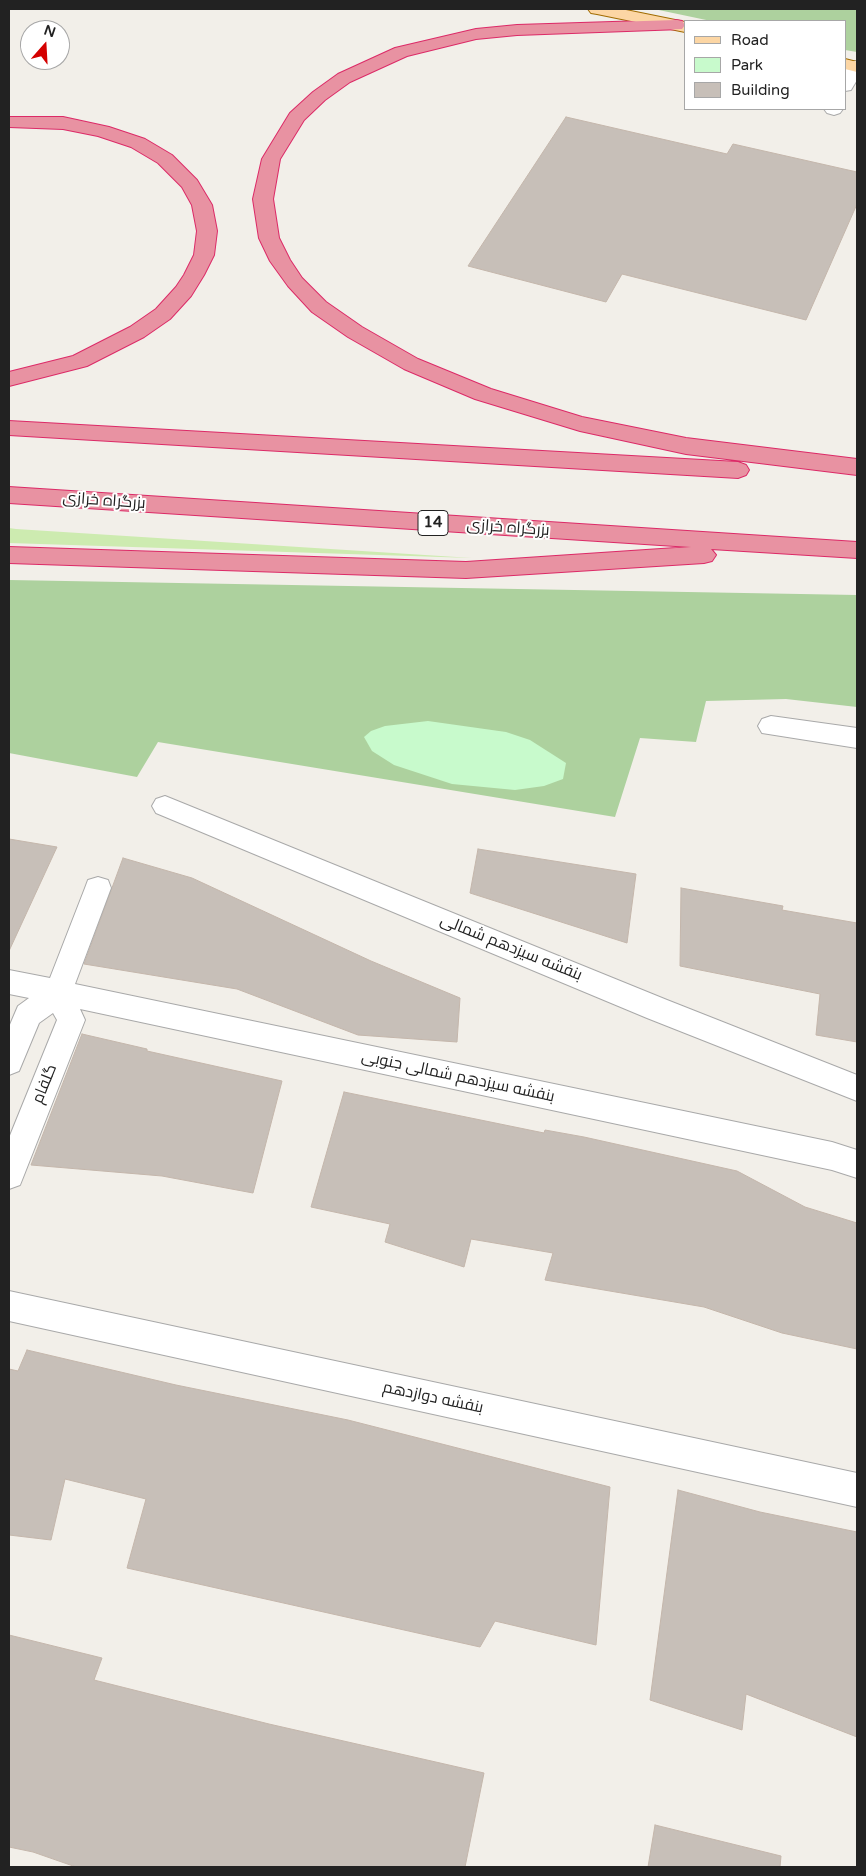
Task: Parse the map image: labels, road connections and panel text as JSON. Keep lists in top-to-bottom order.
{
  "streets": {
    "highway": ["بزرگراه خرازی", "14"],
    "street": [
      "بنفشه سیزدهم شمالی",
      "بنفشه سیزدهم شمالی جنوبی",
      "گلفام",
      "بنفشه دوازدهم"
    ]
  },
  "crossings": [
    ["بنفشه سیزدهم شمالی جنوبی", "گلفام"]
  ],
  "legend": ["Road", "Park", "Building"],
  "north": "top"
}
